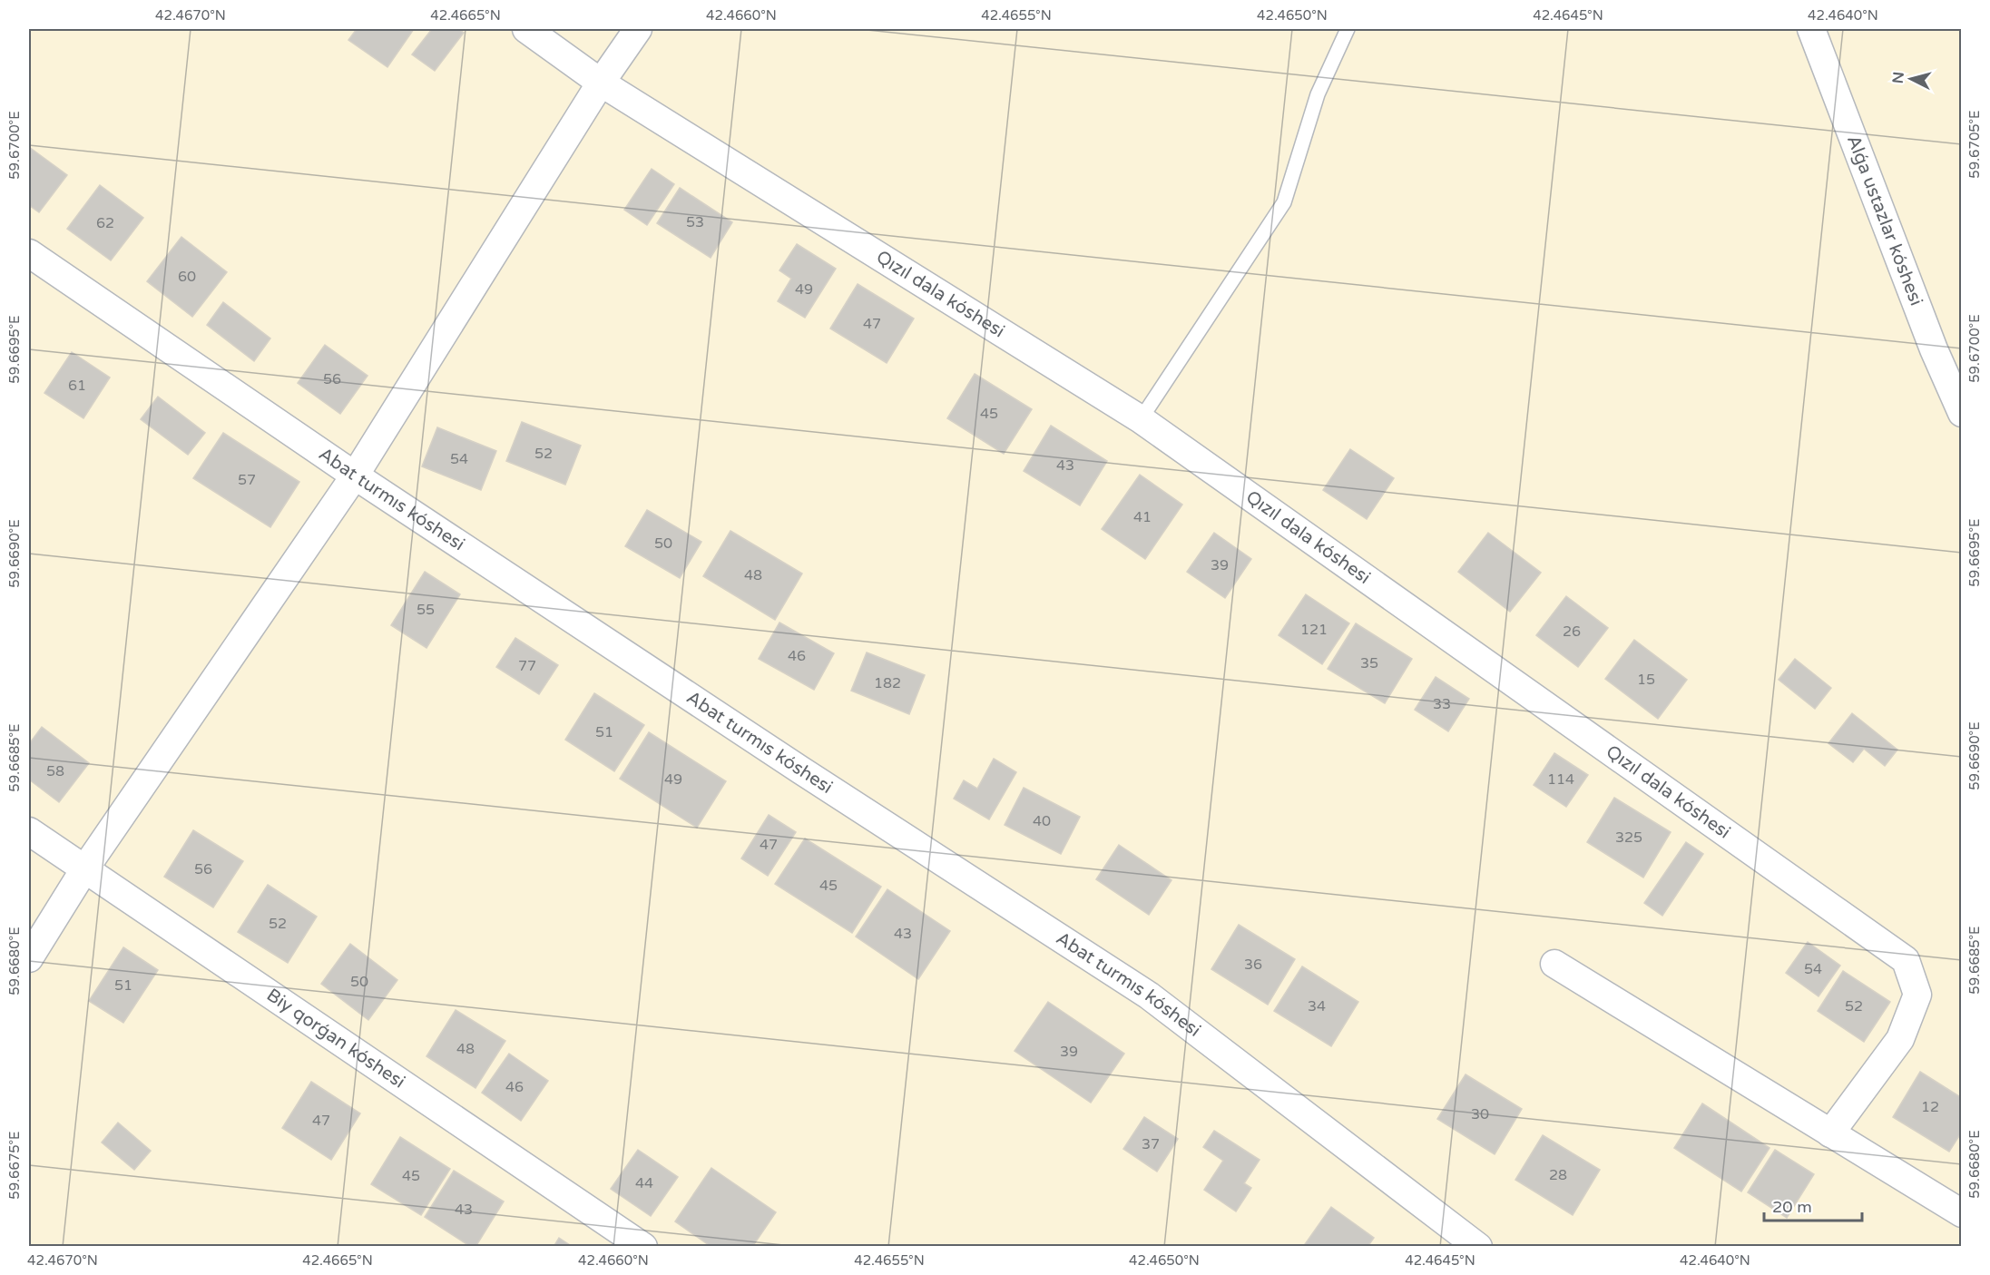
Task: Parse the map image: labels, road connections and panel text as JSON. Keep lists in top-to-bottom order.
{
  "streets": {
    "street": [
      "Alǵa ustazlar kóshesi",
      "Qızıl dala kóshesi",
      "Abat turmıs kóshesi",
      "Biy qorǵan kóshesi"
    ]
  },
  "house_numbers": [
    "53",
    "62",
    "60",
    "49",
    "47",
    "56",
    "61",
    "45",
    "52",
    "54",
    "43",
    "57",
    "41",
    "50",
    "39",
    "48",
    "55",
    "121",
    "26",
    "46",
    "35",
    "77",
    "15",
    "182",
    "33",
    "51",
    "58",
    "49",
    "114",
    "40",
    "325",
    "47",
    "56",
    "45",
    "52",
    "43",
    "36",
    "54",
    "50",
    "51",
    "34",
    "52",
    "48",
    "39",
    "46",
    "12",
    "30",
    "47",
    "37",
    "28",
    "45",
    "44",
    "43"
  ],
  "scale_bar": "20 m",
  "north": "left",
  "coordinates": [
    "42.4670°N",
    "42.4665°N",
    "42.4660°N",
    "42.4655°N",
    "42.4650°N",
    "42.4645°N",
    "42.4640°N",
    "59.6705°E",
    "59.6700°E",
    "59.6695°E",
    "59.6690°E",
    "59.6685°E",
    "59.6680°E",
    "59.6675°E"
  ]
}
